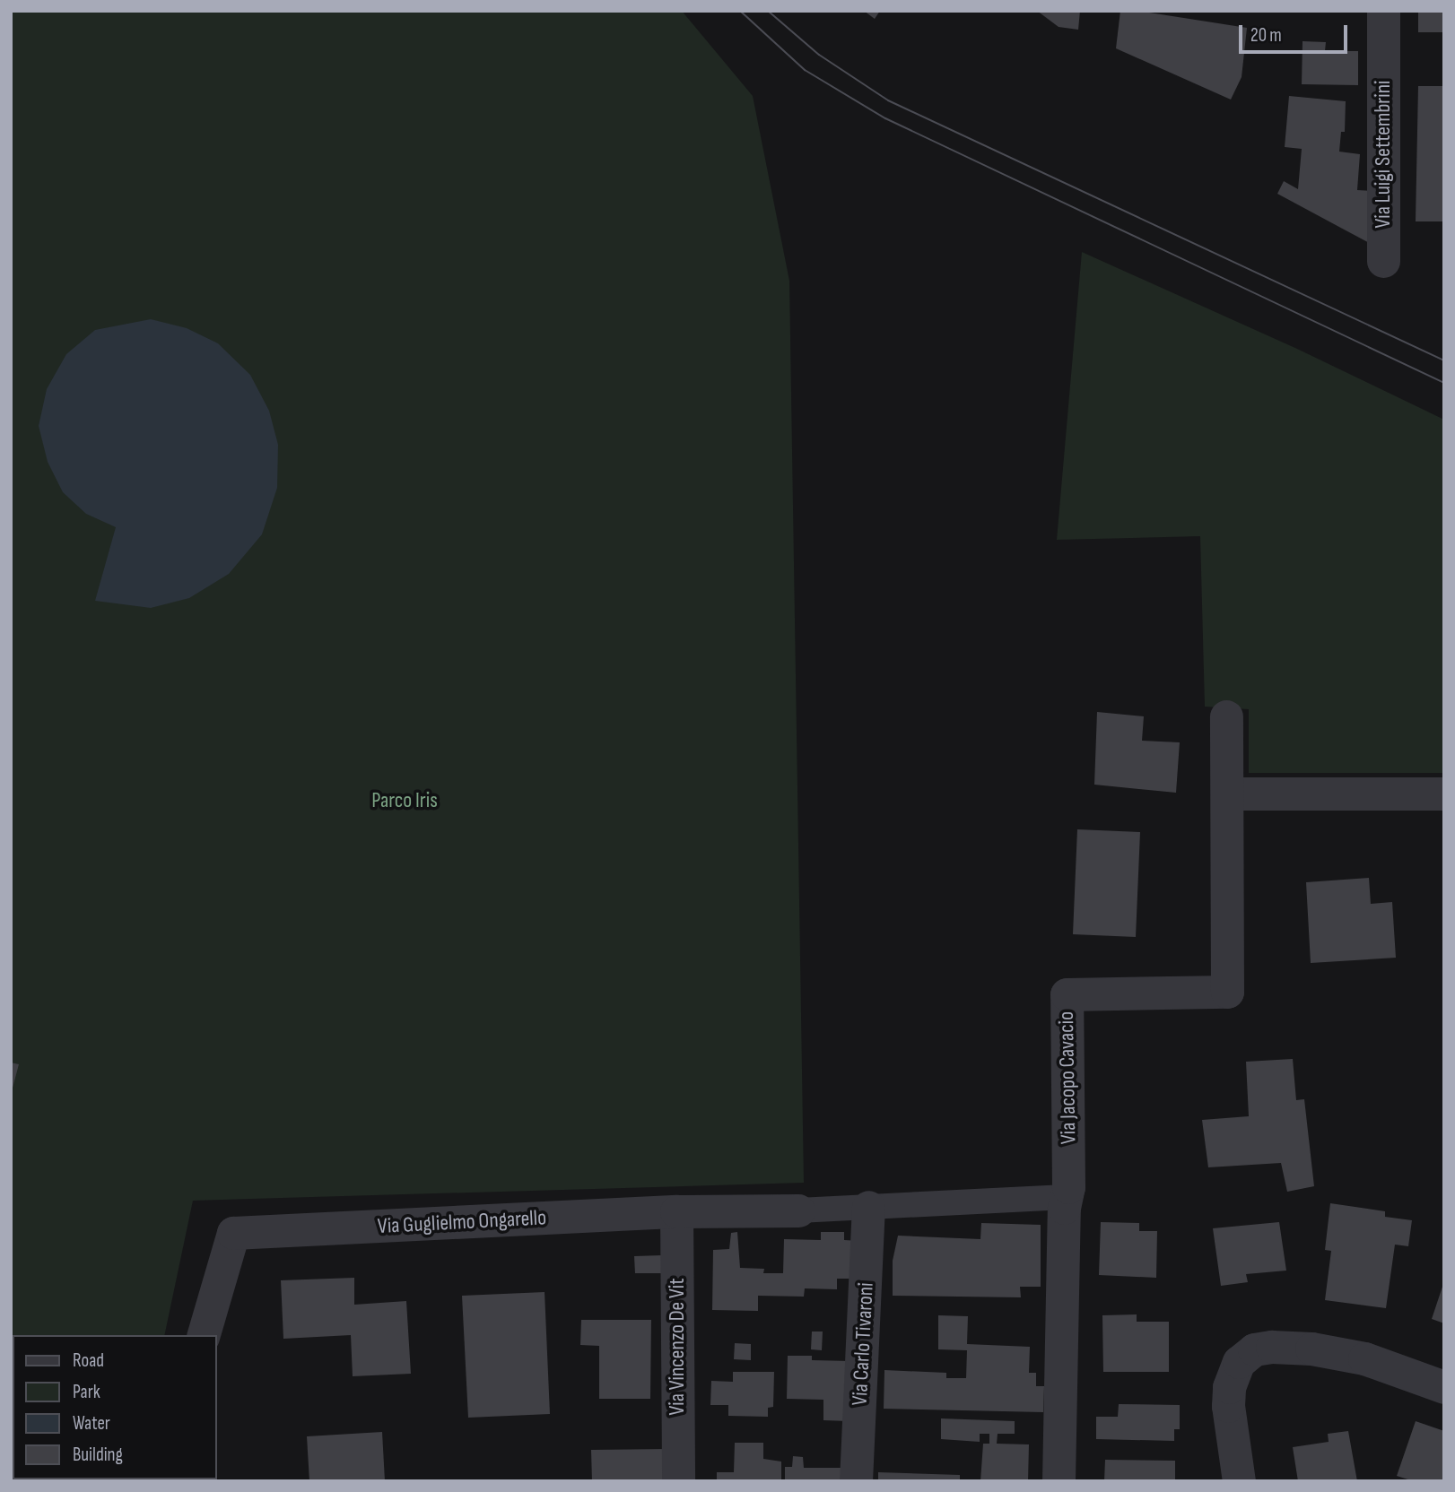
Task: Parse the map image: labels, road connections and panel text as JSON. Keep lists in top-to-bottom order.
{
  "streets": {
    "street": [
      "Via Luigi Settembrini",
      "Via Jacopo Cavacio",
      "Via Guglielmo Ongarello",
      "Via Carlo Tivaroni",
      "Via Vincenzo De Vit"
    ]
  },
  "crossings": [
    ["Via Guglielmo Ongarello", "Via Vincenzo De Vit"]
  ],
  "parks": ["Parco Iris"],
  "legend": [
    "Road",
    "Park",
    "Water",
    "Building"
  ],
  "scale_bar": "20 m"
}
